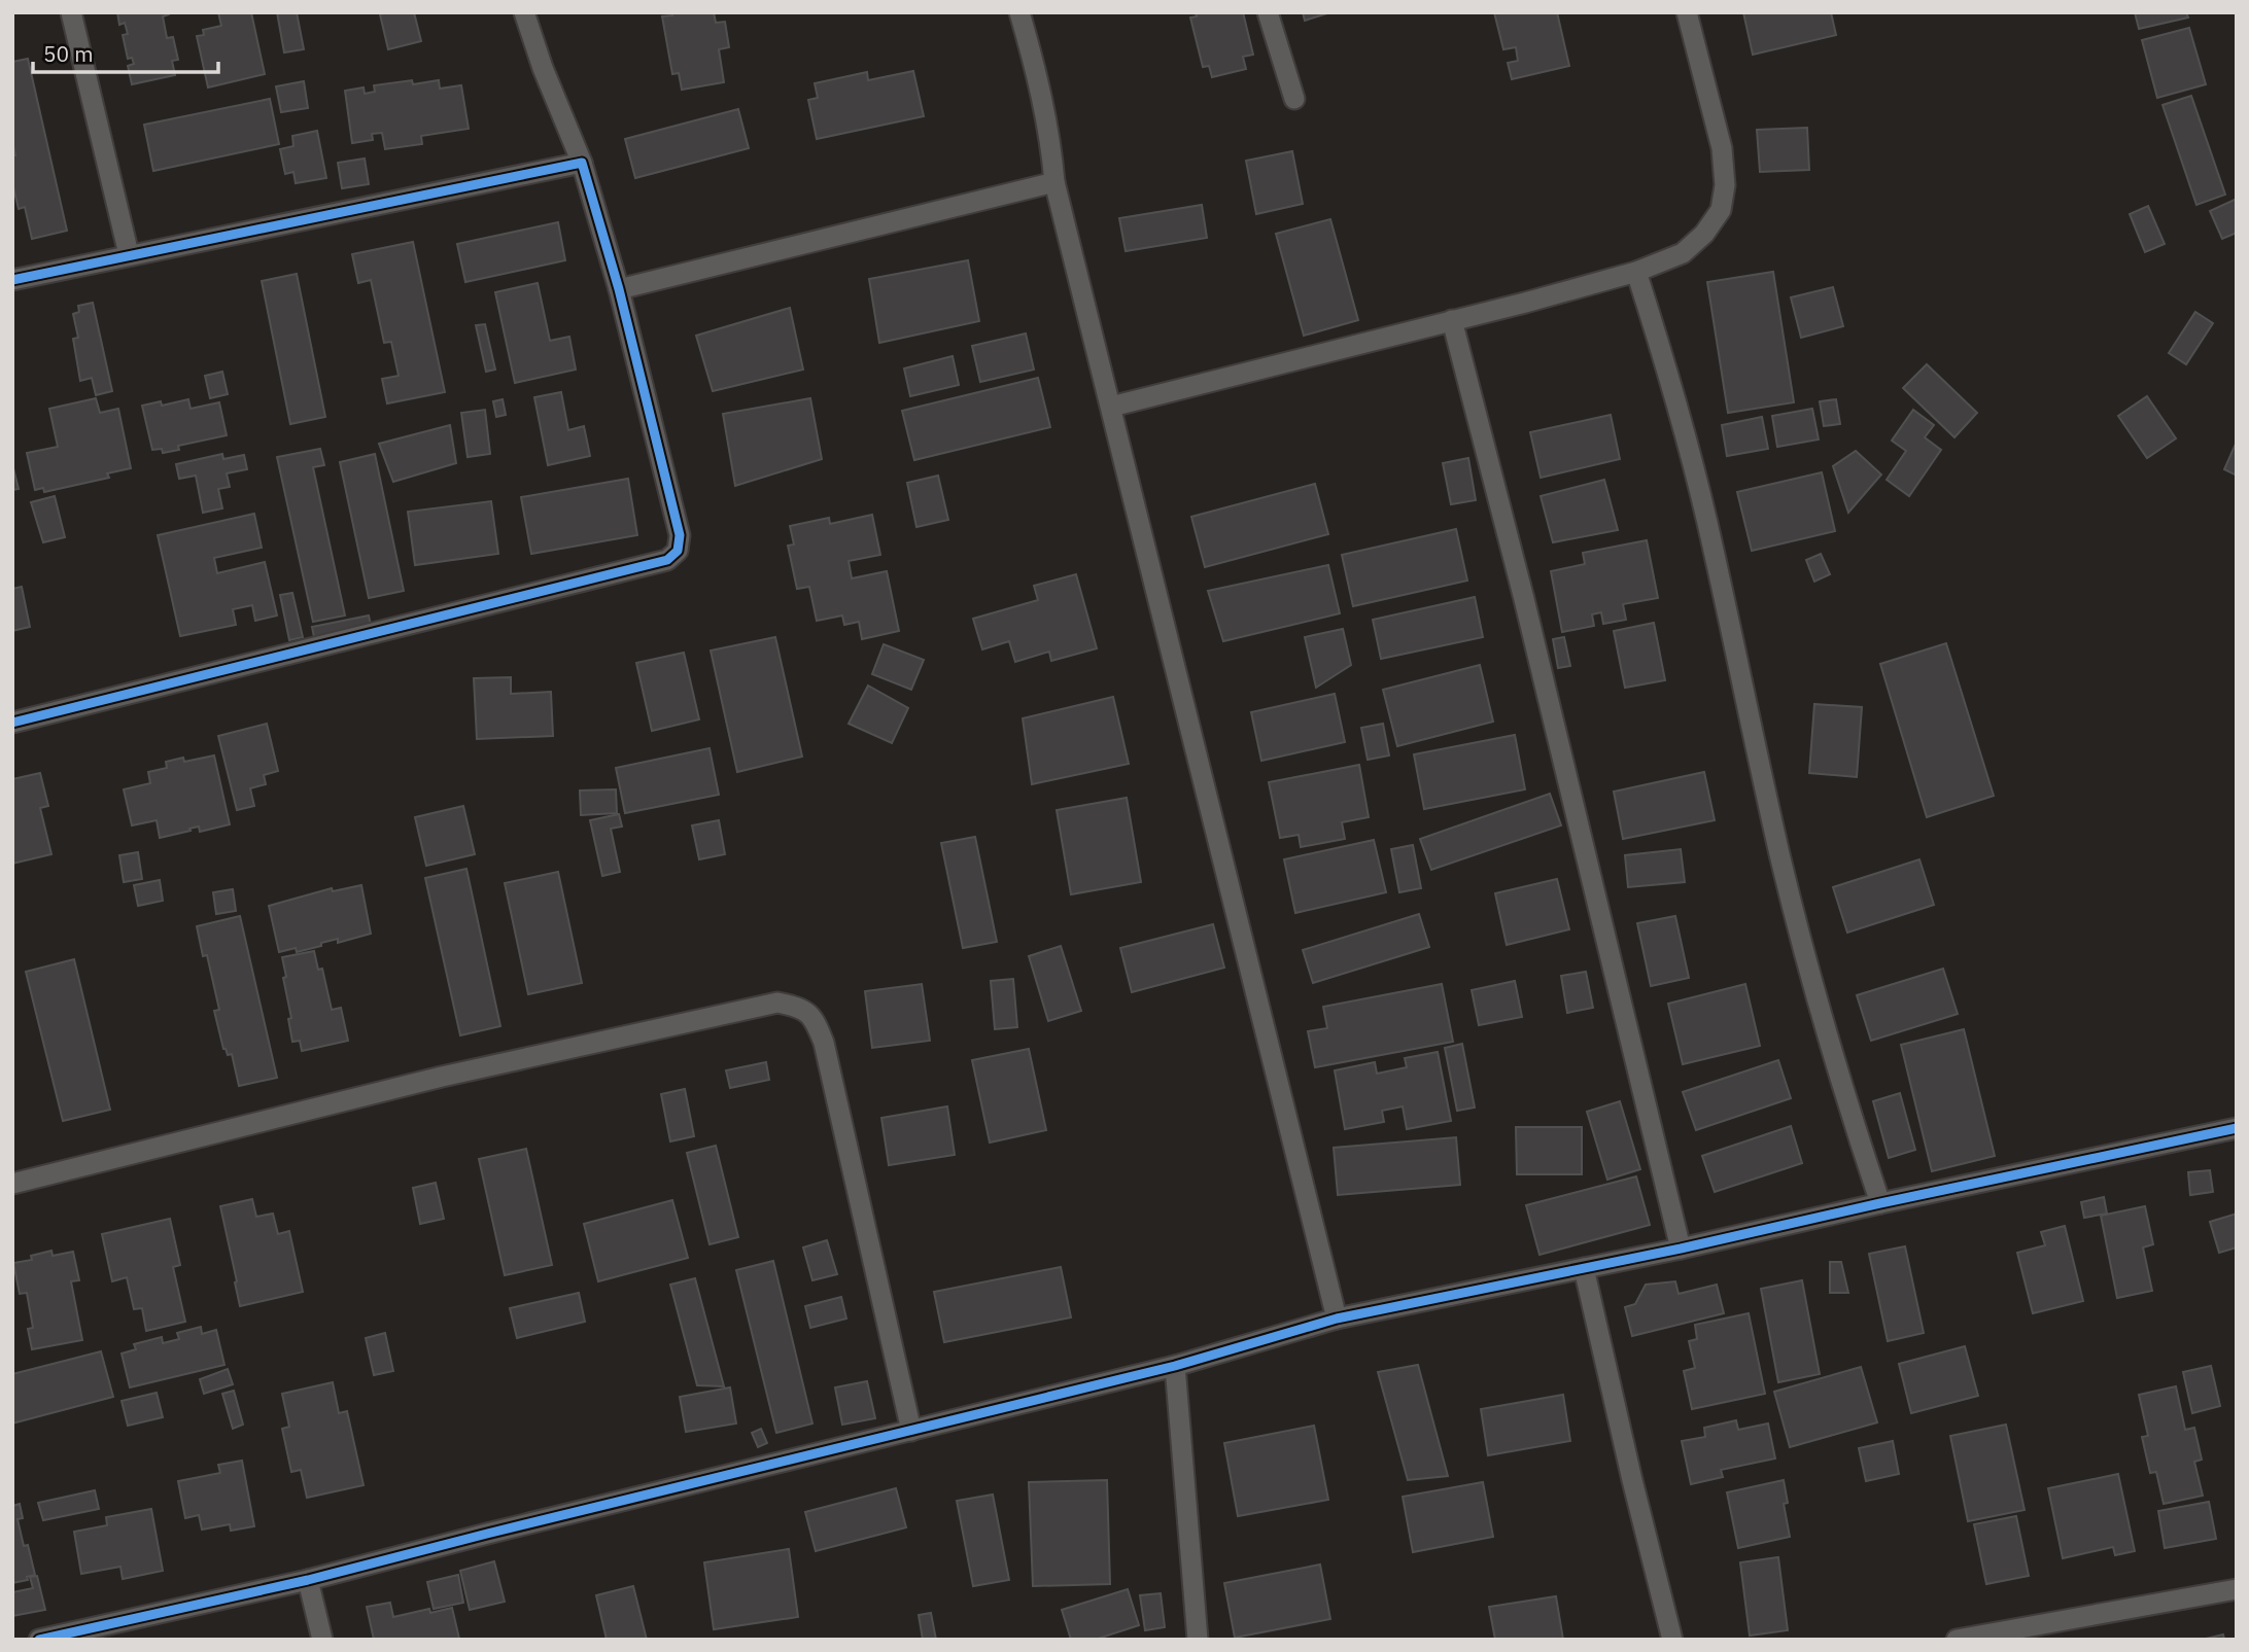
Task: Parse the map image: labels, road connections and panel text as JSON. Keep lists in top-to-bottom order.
{
  "scale_bar": "50 m"
}
